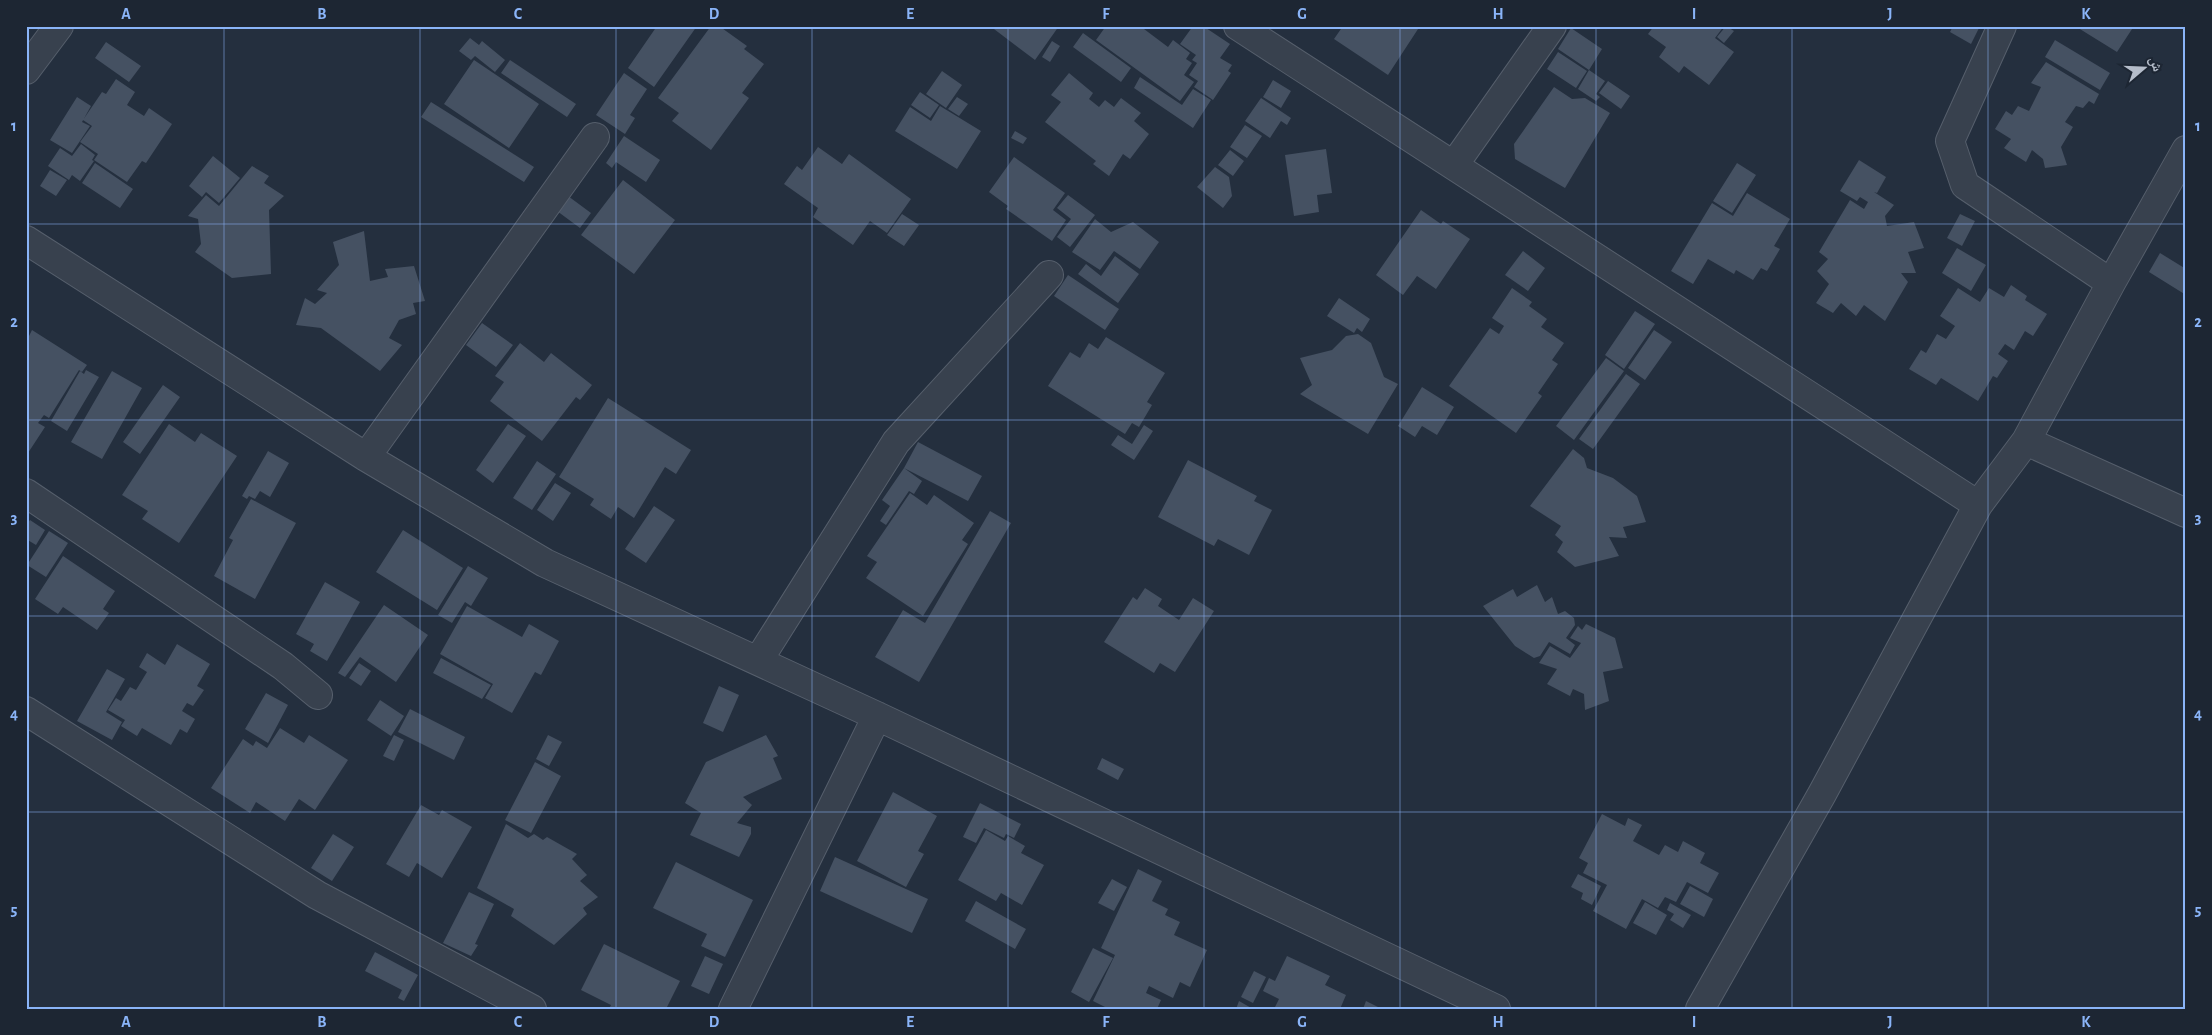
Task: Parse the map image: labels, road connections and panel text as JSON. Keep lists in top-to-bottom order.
{
  "north": "right",
  "grid": {
    "columns": [
      "A",
      "B",
      "C",
      "D",
      "E",
      "F",
      "G",
      "H",
      "I",
      "J",
      "K"
    ],
    "rows": [
      "1",
      "2",
      "3",
      "4",
      "5"
    ]
  }
}
